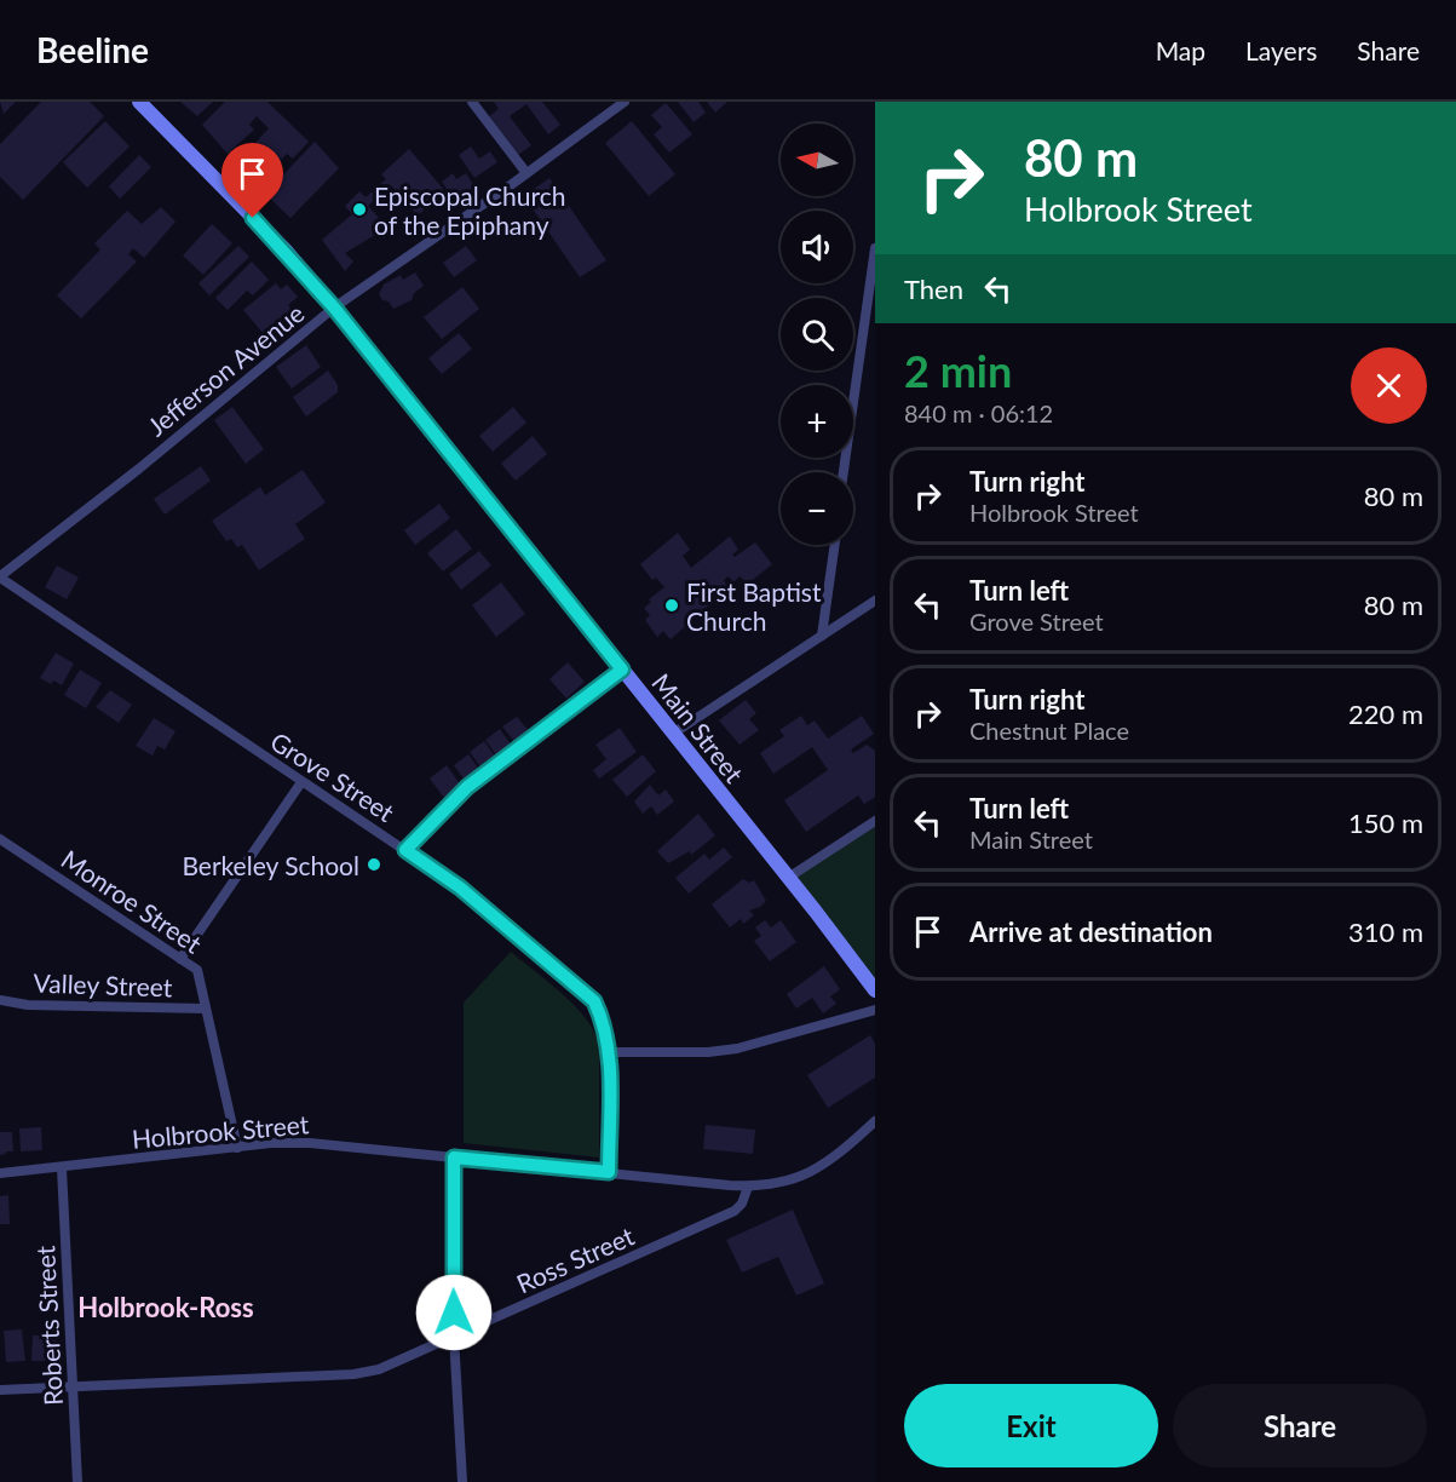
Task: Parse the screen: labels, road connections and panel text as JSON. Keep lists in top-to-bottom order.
{
  "streets": {
    "main road": ["Main Street"],
    "street": [
      "Jefferson Avenue",
      "Grove Street",
      "Monroe Street",
      "Valley Street",
      "Holbrook Street",
      "Ross Street",
      "Roberts Street"
    ]
  },
  "crossings": [
    ["Jefferson Avenue", "Main Street"],
    ["Jefferson Avenue", "Grove Street"],
    ["Grove Street", "Holbrook Street"],
    ["Monroe Street", "Valley Street"],
    ["Monroe Street", "Holbrook Street"],
    ["Holbrook Street", "Ross Street"],
    ["Holbrook Street", "Roberts Street"],
    ["Ross Street", "Roberts Street"]
  ],
  "districts": ["Holbrook-Ross"],
  "places": ["Episcopal Church of the Epiphany", "First Baptist Church", "Berkeley School"],
  "north": "left",
  "page": {
    "header": "Beeline",
    "nav": ["Map", "Layers", "Share"],
    "turn": ["80 m", "Holbrook Street"],
    "map_buttons": ["+", "−"],
    "then": "Then",
    "heading": ["2 min", "840 m · 06:12"],
    "list": [
      {
        "name": "Turn right",
        "note": "Holbrook Street",
        "value": "80 m"
      },
      {
        "name": "Turn left",
        "note": "Grove Street",
        "value": "80 m"
      },
      {
        "name": "Turn right",
        "note": "Chestnut Place",
        "value": "220 m"
      },
      {
        "name": "Turn left",
        "note": "Main Street",
        "value": "150 m"
      },
      {
        "name": "Arrive at destination",
        "value": "310 m"
      }
    ],
    "buttons": ["Exit", "Share"]
  }
}
